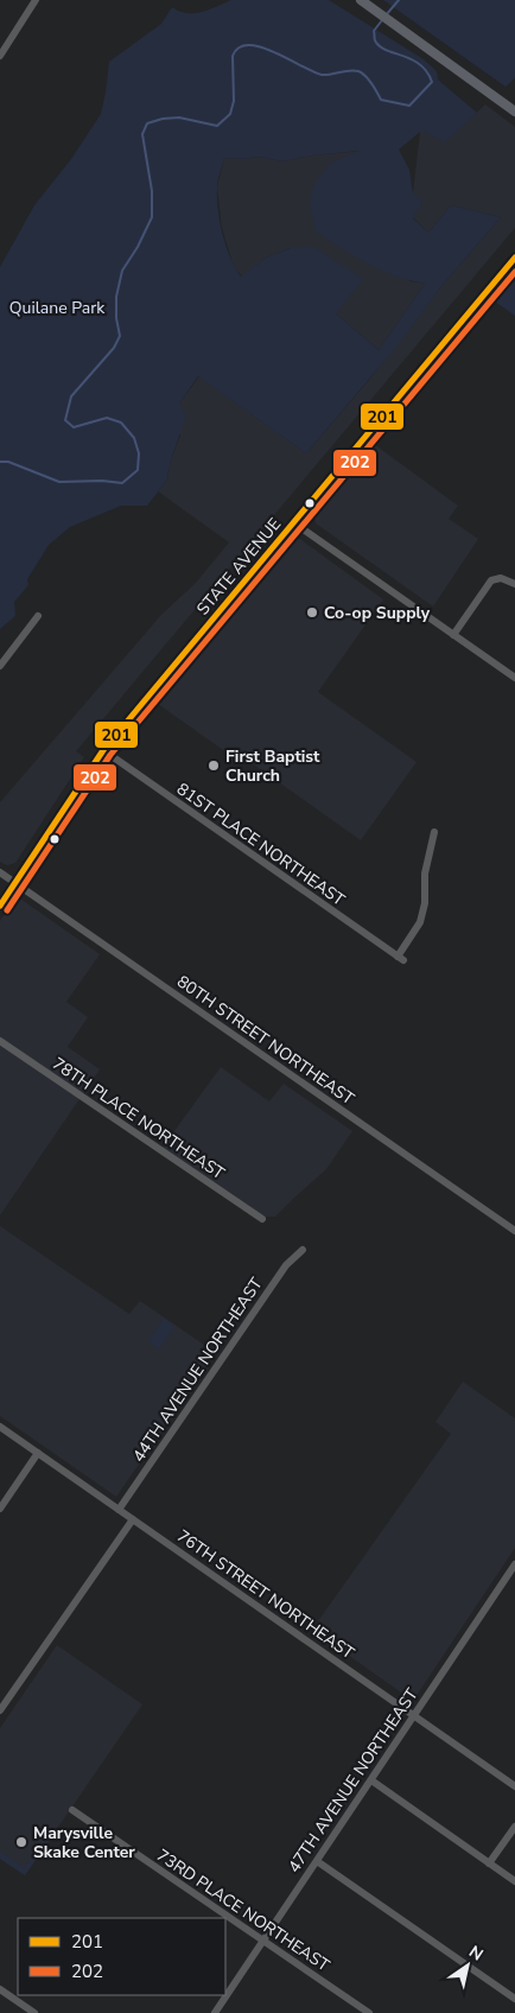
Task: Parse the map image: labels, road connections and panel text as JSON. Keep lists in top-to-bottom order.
{
  "streets": {
    "main road": ["STATE AVENUE"],
    "street": [
      "81ST PLACE NORTHEAST",
      "80TH STREET NORTHEAST",
      "78TH PLACE NORTHEAST",
      "44TH AVENUE NORTHEAST",
      "76TH STREET NORTHEAST",
      "47TH AVENUE NORTHEAST",
      "73RD PLACE NORTHEAST"
    ]
  },
  "crossings": [
    ["STATE AVENUE", "81ST PLACE NORTHEAST"],
    ["STATE AVENUE", "80TH STREET NORTHEAST"],
    ["44TH AVENUE NORTHEAST", "76TH STREET NORTHEAST"],
    ["76TH STREET NORTHEAST", "47TH AVENUE NORTHEAST"],
    ["47TH AVENUE NORTHEAST", "73RD PLACE NORTHEAST"]
  ],
  "parks": ["Quilane Park"],
  "places": ["Co-op Supply", "First Baptist Church", "Marysville Skake Center"],
  "lines": ["transit line 201", "transit line 202"],
  "legend": ["201", "202"],
  "north": "top right"
}
